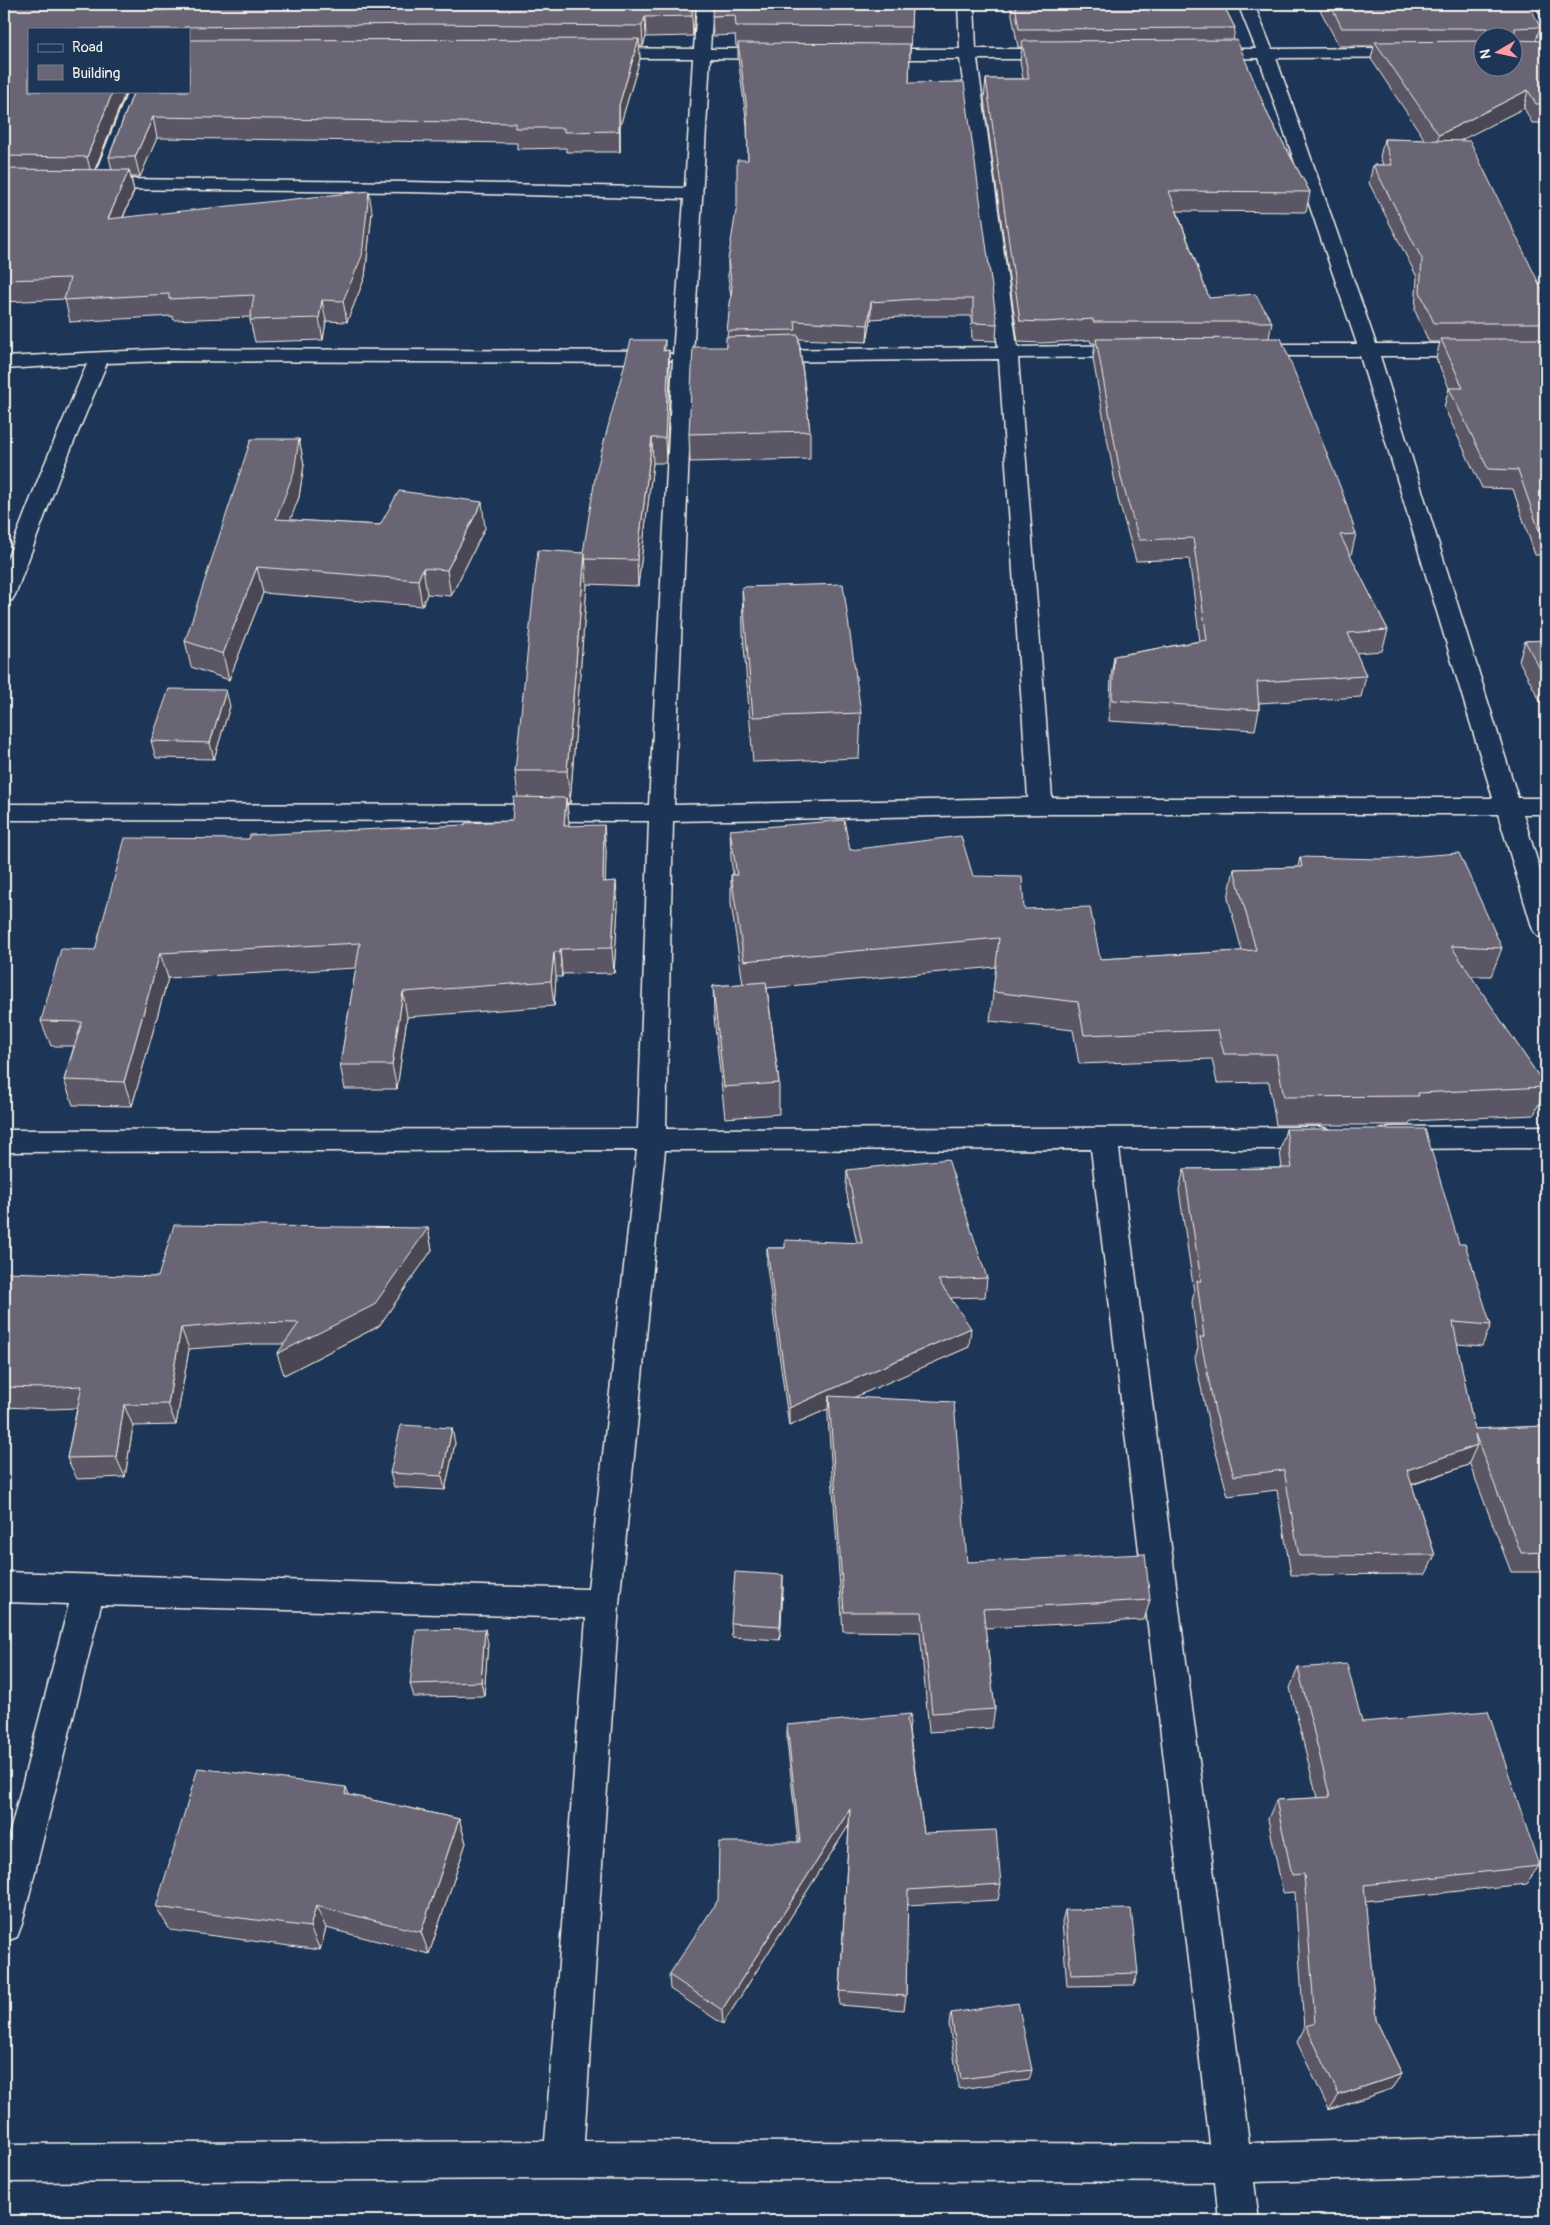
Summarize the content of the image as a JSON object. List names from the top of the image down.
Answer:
{
  "legend": ["Road", "Building"],
  "north": "left"
}
